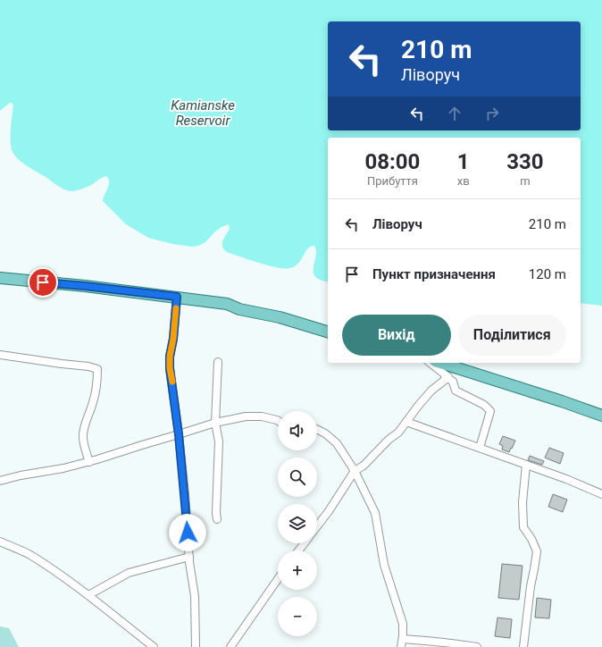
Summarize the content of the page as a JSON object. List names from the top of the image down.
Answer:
{
  "water": ["Kamianske Reservoir"],
  "page": {
    "turn": ["210 m", "Ліворуч"],
    "eta": [
      "08:00",
      "Прибуття",
      "1",
      "хв",
      "330",
      "m"
    ],
    "list": [
      {
        "name": "Ліворуч",
        "value": "210 m"
      },
      {
        "name": "Пункт призначення",
        "value": "120 m"
      }
    ],
    "buttons": ["Вихід", "Поділитися"],
    "map_buttons": ["+", "−"]
  }
}
